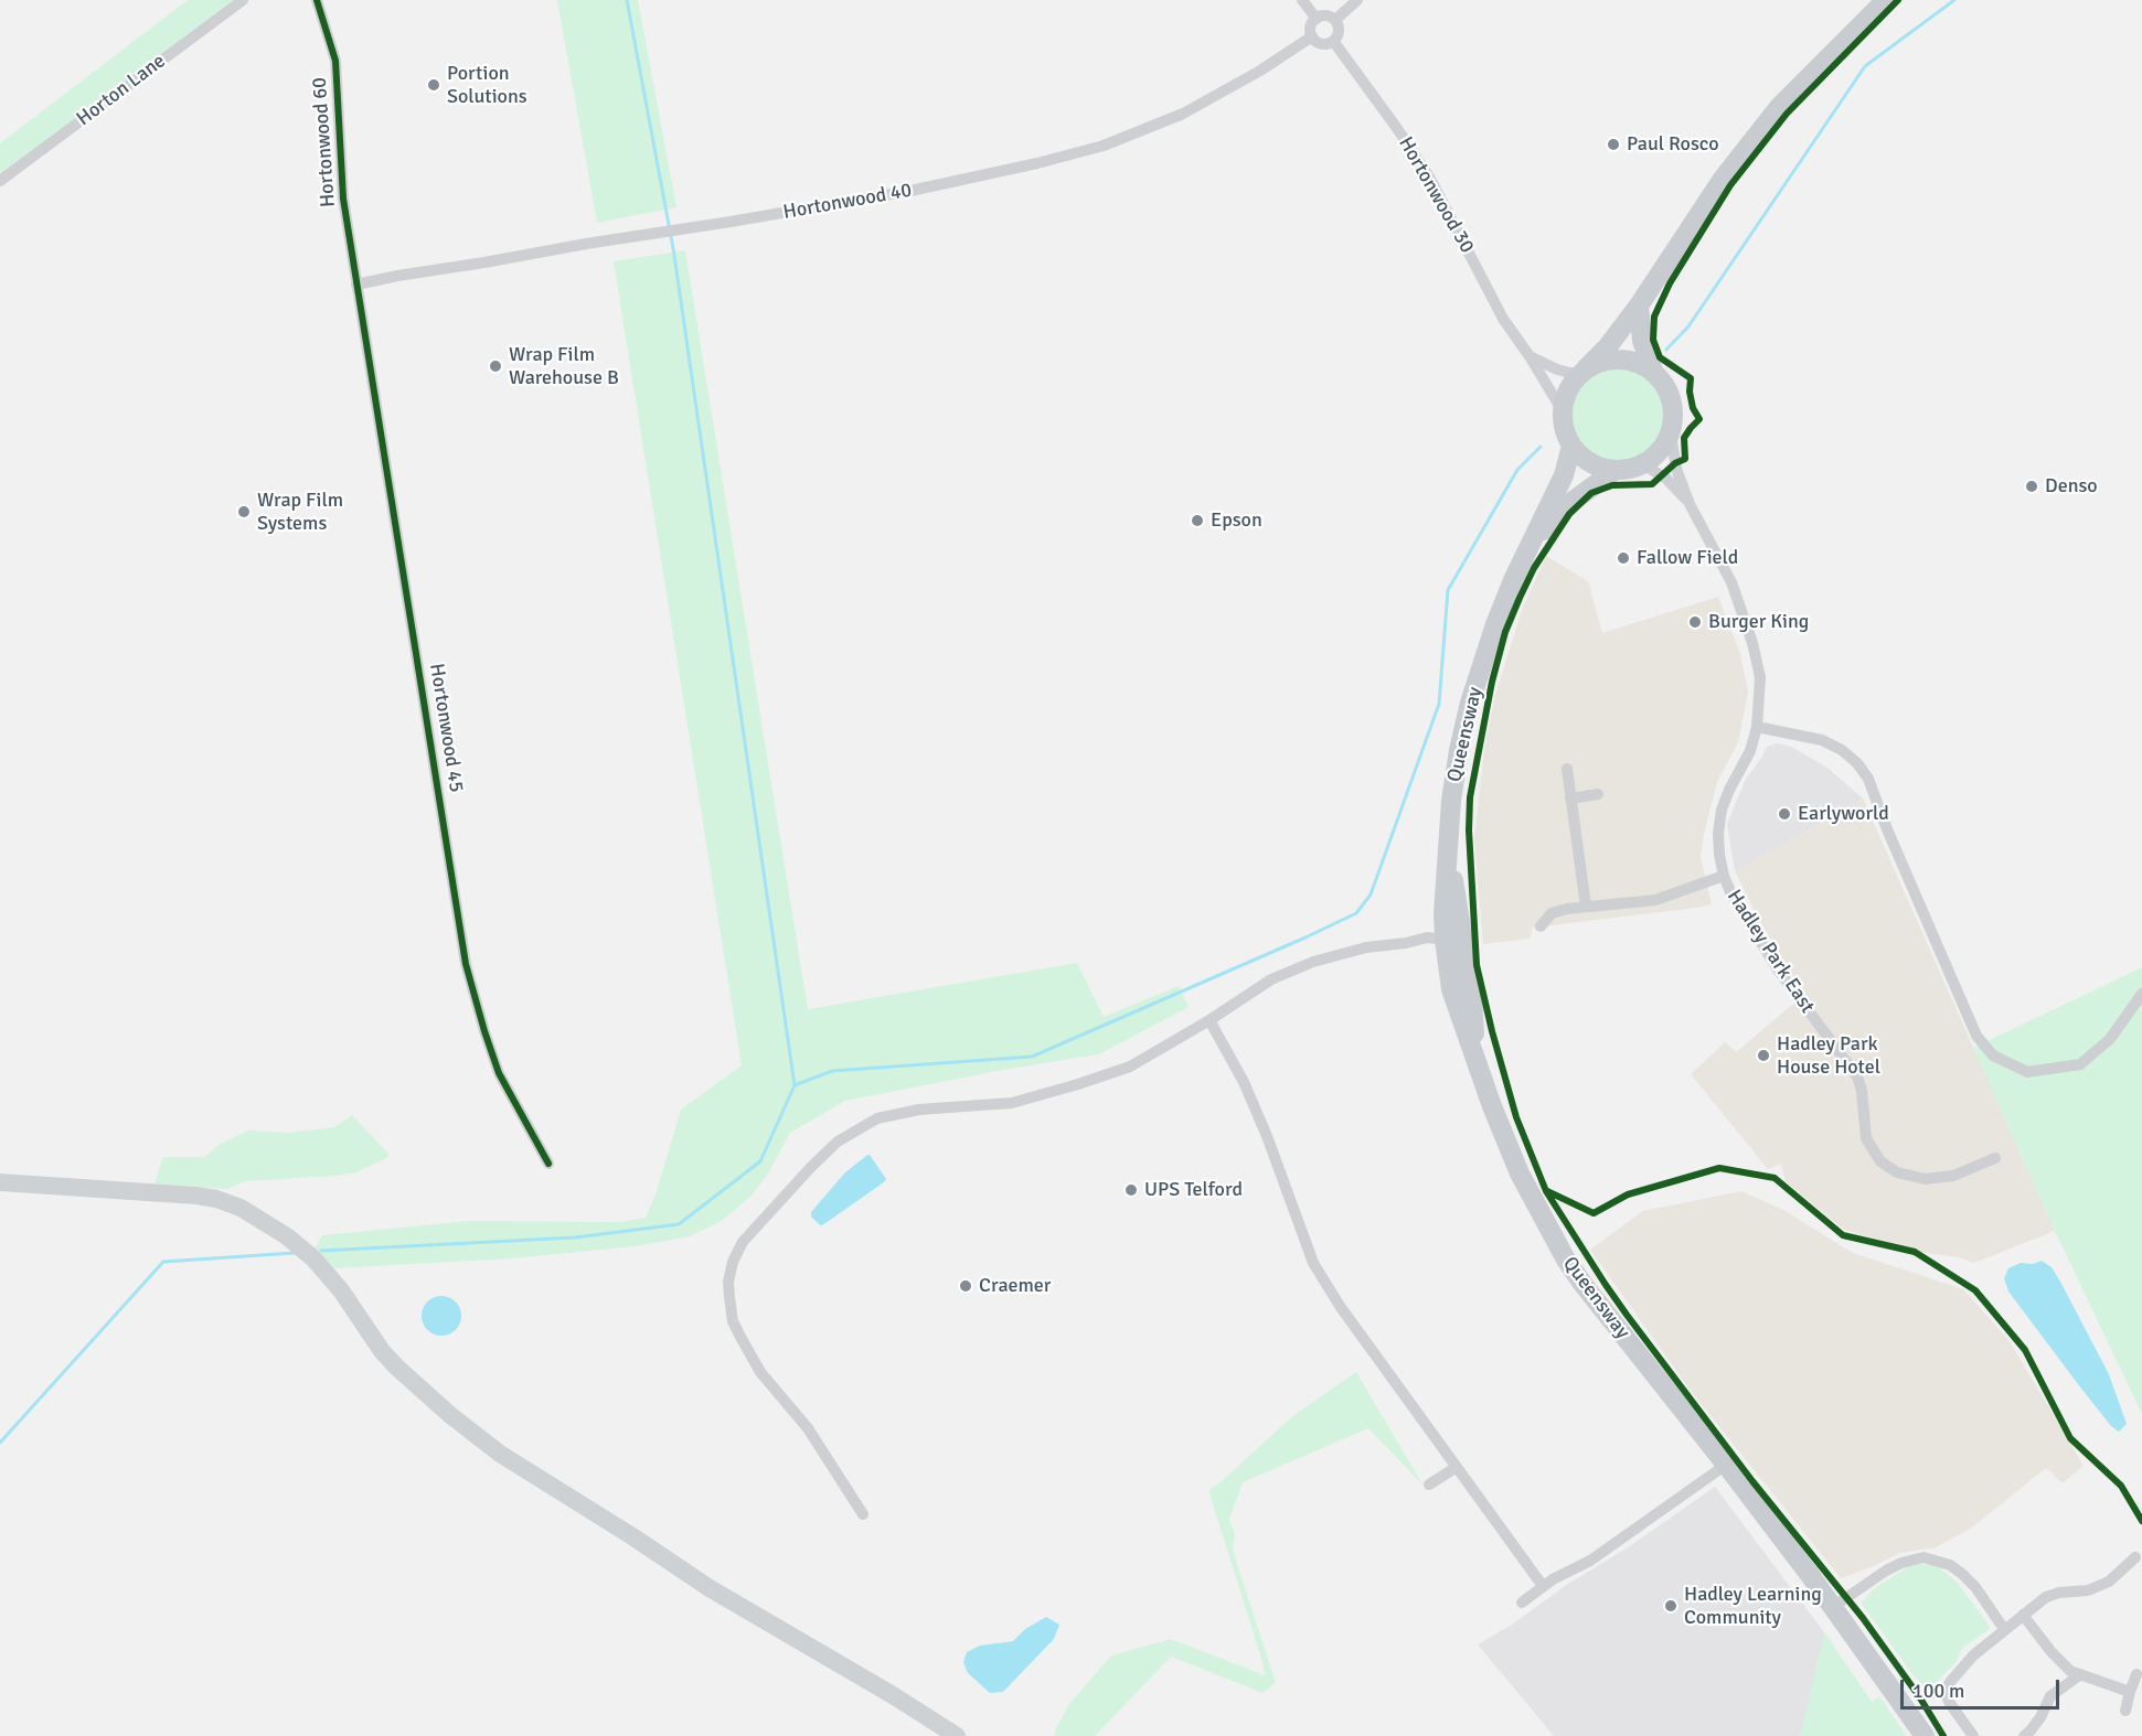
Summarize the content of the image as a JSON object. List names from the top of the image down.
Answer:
{
  "streets": {
    "main road": ["Queensway"],
    "street": [
      "Horton Lane",
      "Hortonwood 60",
      "Hortonwood 30",
      "Hortonwood 40",
      "Hortonwood 45",
      "Hadley Park East"
    ]
  },
  "crossings": [
    ["Hortonwood 60", "Hortonwood 40"],
    ["Hortonwood 60", "Hortonwood 45"],
    ["Hortonwood 30", "Hortonwood 40"],
    ["Hortonwood 30", "Queensway"],
    ["Hortonwood 30", "Hadley Park East"],
    ["Hortonwood 40", "Hortonwood 45"],
    ["Queensway", "Hadley Park East"]
  ],
  "places": [
    "Portion Solutions",
    "Paul Rosco",
    "Wrap Film Warehouse B",
    "Denso",
    "Wrap Film Systems",
    "Epson",
    "Fallow Field",
    "Burger King",
    "Earlyworld",
    "Hadley Park House Hotel",
    "UPS Telford",
    "Craemer",
    "Hadley Learning Community"
  ],
  "scale_bar": "100 m"
}
